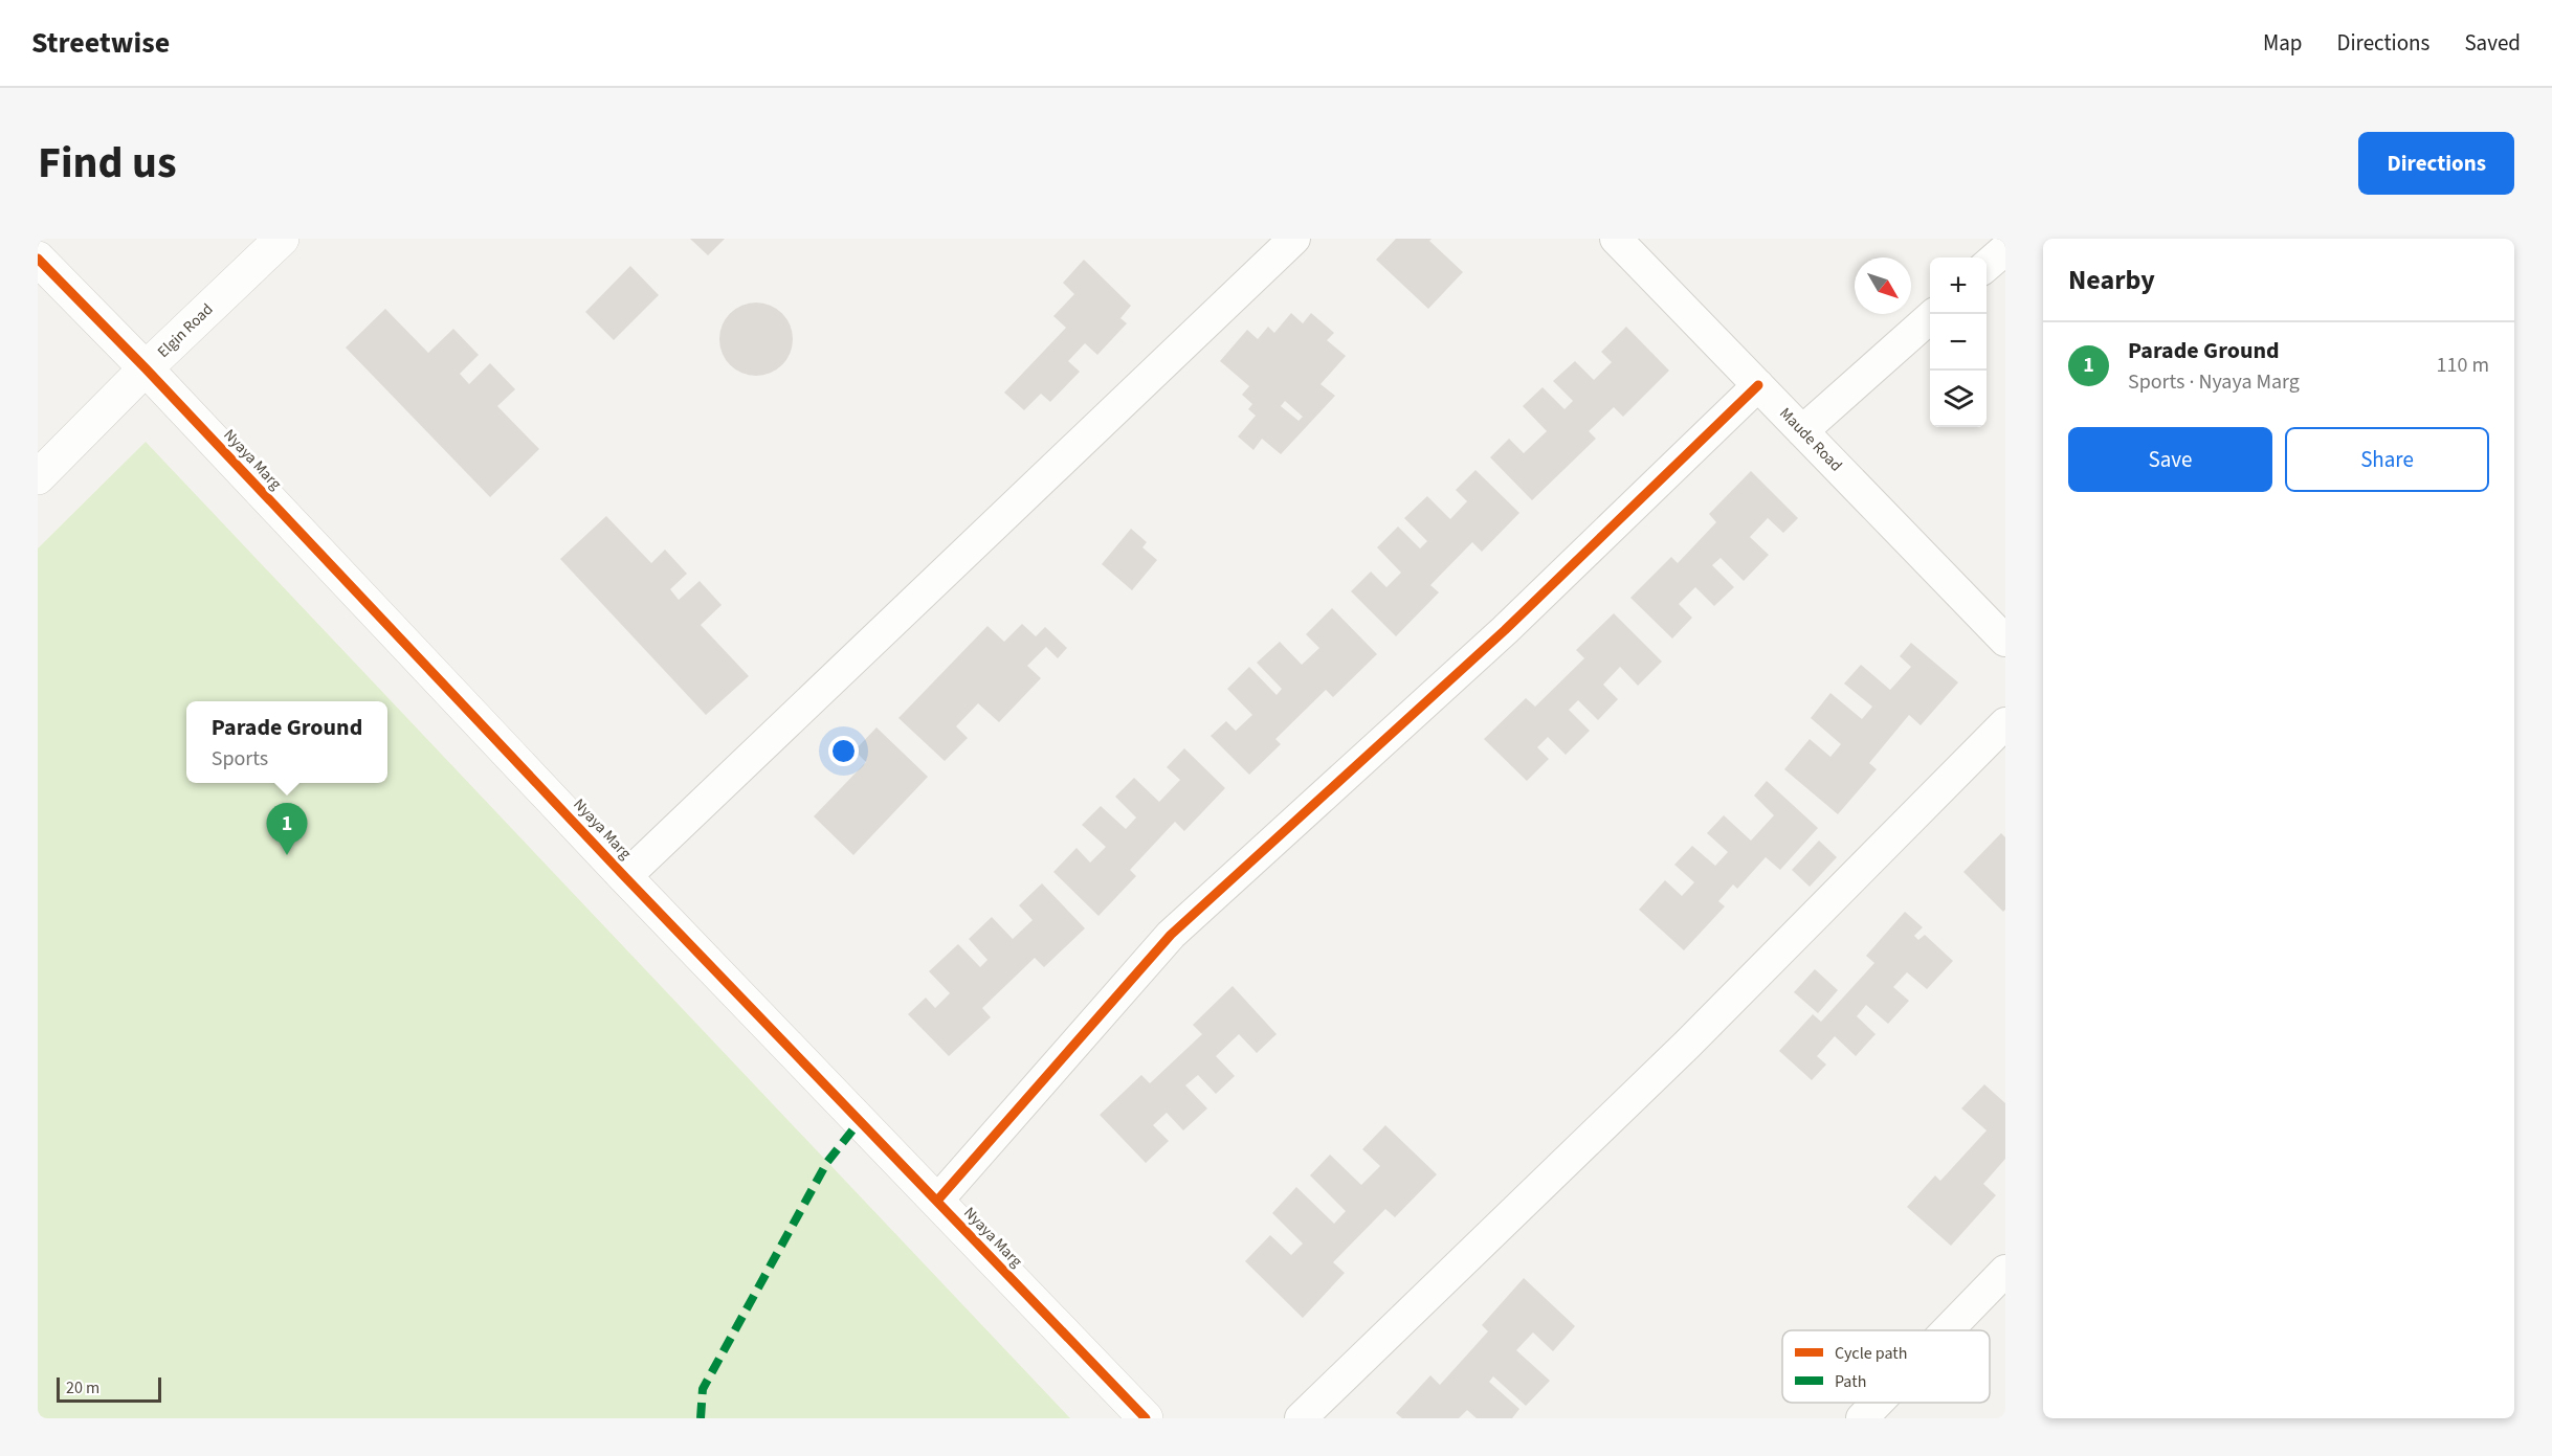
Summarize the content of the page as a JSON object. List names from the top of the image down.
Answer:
{
  "streets": {
    "street": ["Elgin Road", "Maude Road", "Nyaya Marg"]
  },
  "crossings": [
    ["Elgin Road", "Nyaya Marg"]
  ],
  "legend": ["Cycle path", "Path"],
  "scale_bar": "20 m",
  "north": "bottom right",
  "page": {
    "header": "Streetwise",
    "nav": ["Map", "Directions", "Saved"],
    "title": "Find us",
    "buttons": [
      "Directions",
      ["Save", "Share"]
    ],
    "heading": "Nearby",
    "map_buttons": ["+", "−"],
    "list": [
      {
        "mark": "1",
        "name": "Parade Ground",
        "note": "Sports · Nyaya Marg",
        "value": "110 m"
      }
    ],
    "popup": ["Parade Ground", "Sports"],
    "pins": "1",
    "scale": "20 m"
  }
}
